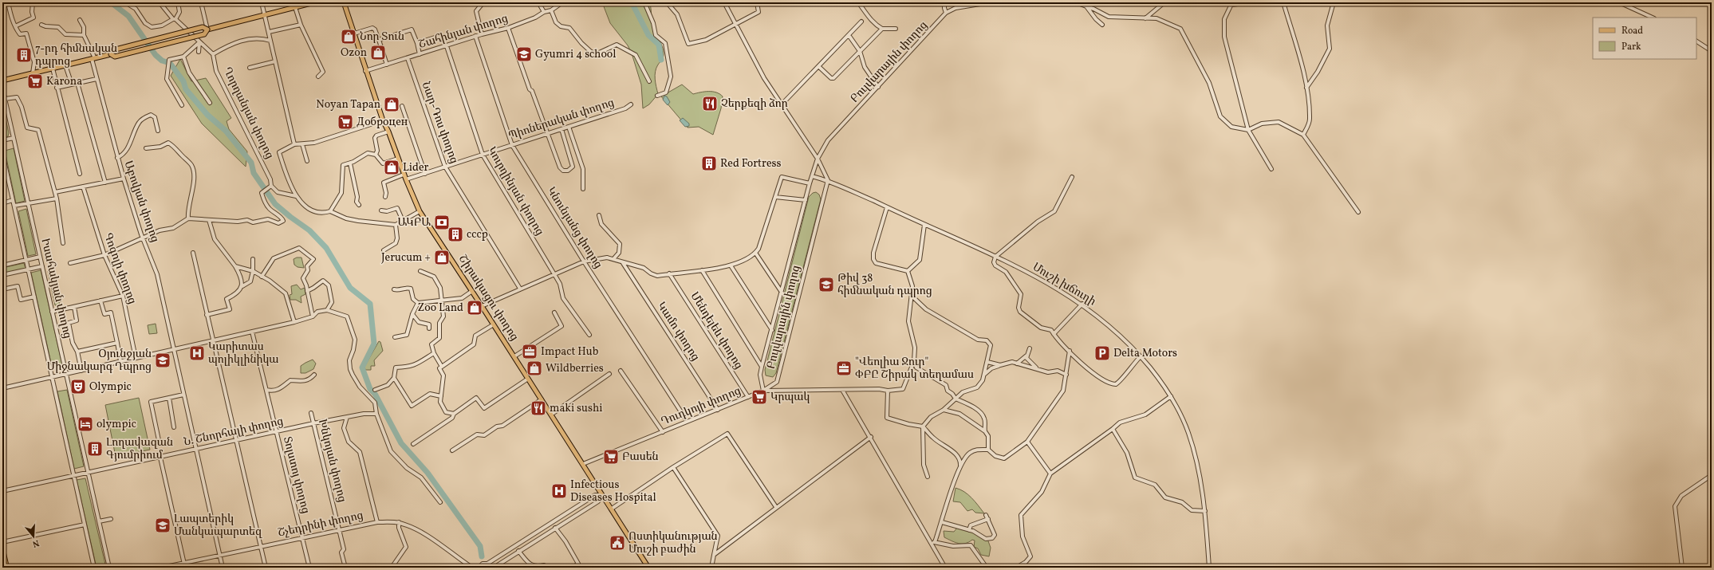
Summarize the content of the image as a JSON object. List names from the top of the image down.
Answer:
{
  "streets": {
    "main road": ["Շիրակացու փողոց"],
    "street": [
      "Շահինյան փողոց",
      "Բուլվարային փողոց",
      "Ղորղանյան փողոց",
      "Պիոներական փողոց",
      "Նար-Դոս փողոց",
      "Կուրղինյան փողոց",
      "Աբովյան փողոց",
      "Կնունյանց փողոց",
      "Գոգոլի փողոց",
      "Մուշի խճուղի",
      "Իսահակյան փողոց",
      "Մենդելեև փողոց",
      "Կամո փողոց",
      "Դուդկոյի փողոց",
      "Ն. Շնորհալի փողոց",
      "Խնկոյան փողոց",
      "Տոլստոյ փողոց",
      "Շչեդրինի փողոց"
    ]
  },
  "crossings": [
    ["Շահինյան փողոց", "Նար-Դոս փողոց"],
    ["Շահինյան փողոց", "Կուրղինյան փողոց"],
    ["Շահինյան փողոց", "Կնունյանց փողոց"],
    ["Շահինյան փողոց", "Շիրակացու փողոց"],
    ["Բուլվարային փողոց", "Մուշի խճուղի"],
    ["Բուլվարային փողոց", "Դուդկոյի փողոց"],
    ["Պիոներական փողոց", "Նար-Դոս փողոց"],
    ["Պիոներական փողոց", "Կուրղինյան փողոց"],
    ["Պիոներական փողոց", "Կնունյանց փողոց"],
    ["Պիոներական փողոց", "Շիրակացու փողոց"],
    ["Աբովյան փողոց", "Ն. Շնորհալի փողոց"],
    ["Աբովյան փողոց", "Շչեդրինի փողոց"],
    ["Իսահակյան փողոց", "Ն. Շնորհալի փողոց"],
    ["Շիրակացու փողոց", "Դուդկոյի փողոց"],
    ["Մենդելեև փողոց", "Դուդկոյի փողոց"],
    ["Կամո փողոց", "Դուդկոյի փողոց"],
    ["Ն. Շնորհալի փողոց", "Խնկոյան փողոց"],
    ["Ն. Շնորհալի փողոց", "Տոլստոյ փողոց"],
    ["Խնկոյան փողոց", "Շչեդրինի փողոց"],
    ["Տոլստոյ փողոց", "Շչեդրինի փողոց"]
  ],
  "places": {
    "shop": [
      "Նոր Տուն",
      "Ozon",
      "Noyan Tapan",
      "Lider",
      "Jerucum +",
      "Zoo Land",
      "Wildberries"
    ],
    "school or university": [
      "Gyumri 4 school",
      "Թիվ 38 հիմնական դպրոց",
      "Օյունջյան Միջնակարգ Դպրոց",
      "Լապտերիկ Մանկապարտեզ"
    ],
    "building": [
      "7-րդ հիմնական դպրոց",
      "Red Fortress",
      "ссср",
      "Լողավազան Գյումրիում"
    ],
    "supermarket": [
      "Karona",
      "Доброцен",
      "Կրպակ",
      "Բասեն"
    ],
    "restaurant": ["Չերքեզի ձոր", "maki sushi"],
    "bank": ["ԱԿԲԱ"],
    "office": ["Impact Hub", "\"Վեոլիա Ջուր\" ՓԲԸ Շիրակ տեղամաս"],
    "hospital": ["Կարիտաս պոլիկլինիկա", "Infectious Diseases Hospital"],
    "parking": ["Delta Motors"],
    "theatre": ["Olympic"],
    "hotel": ["olympic"],
    "public building": ["Ոստիկանության Մուշի բաժին"]
  },
  "legend": ["Road", "Park"],
  "north": "bottom"
}
